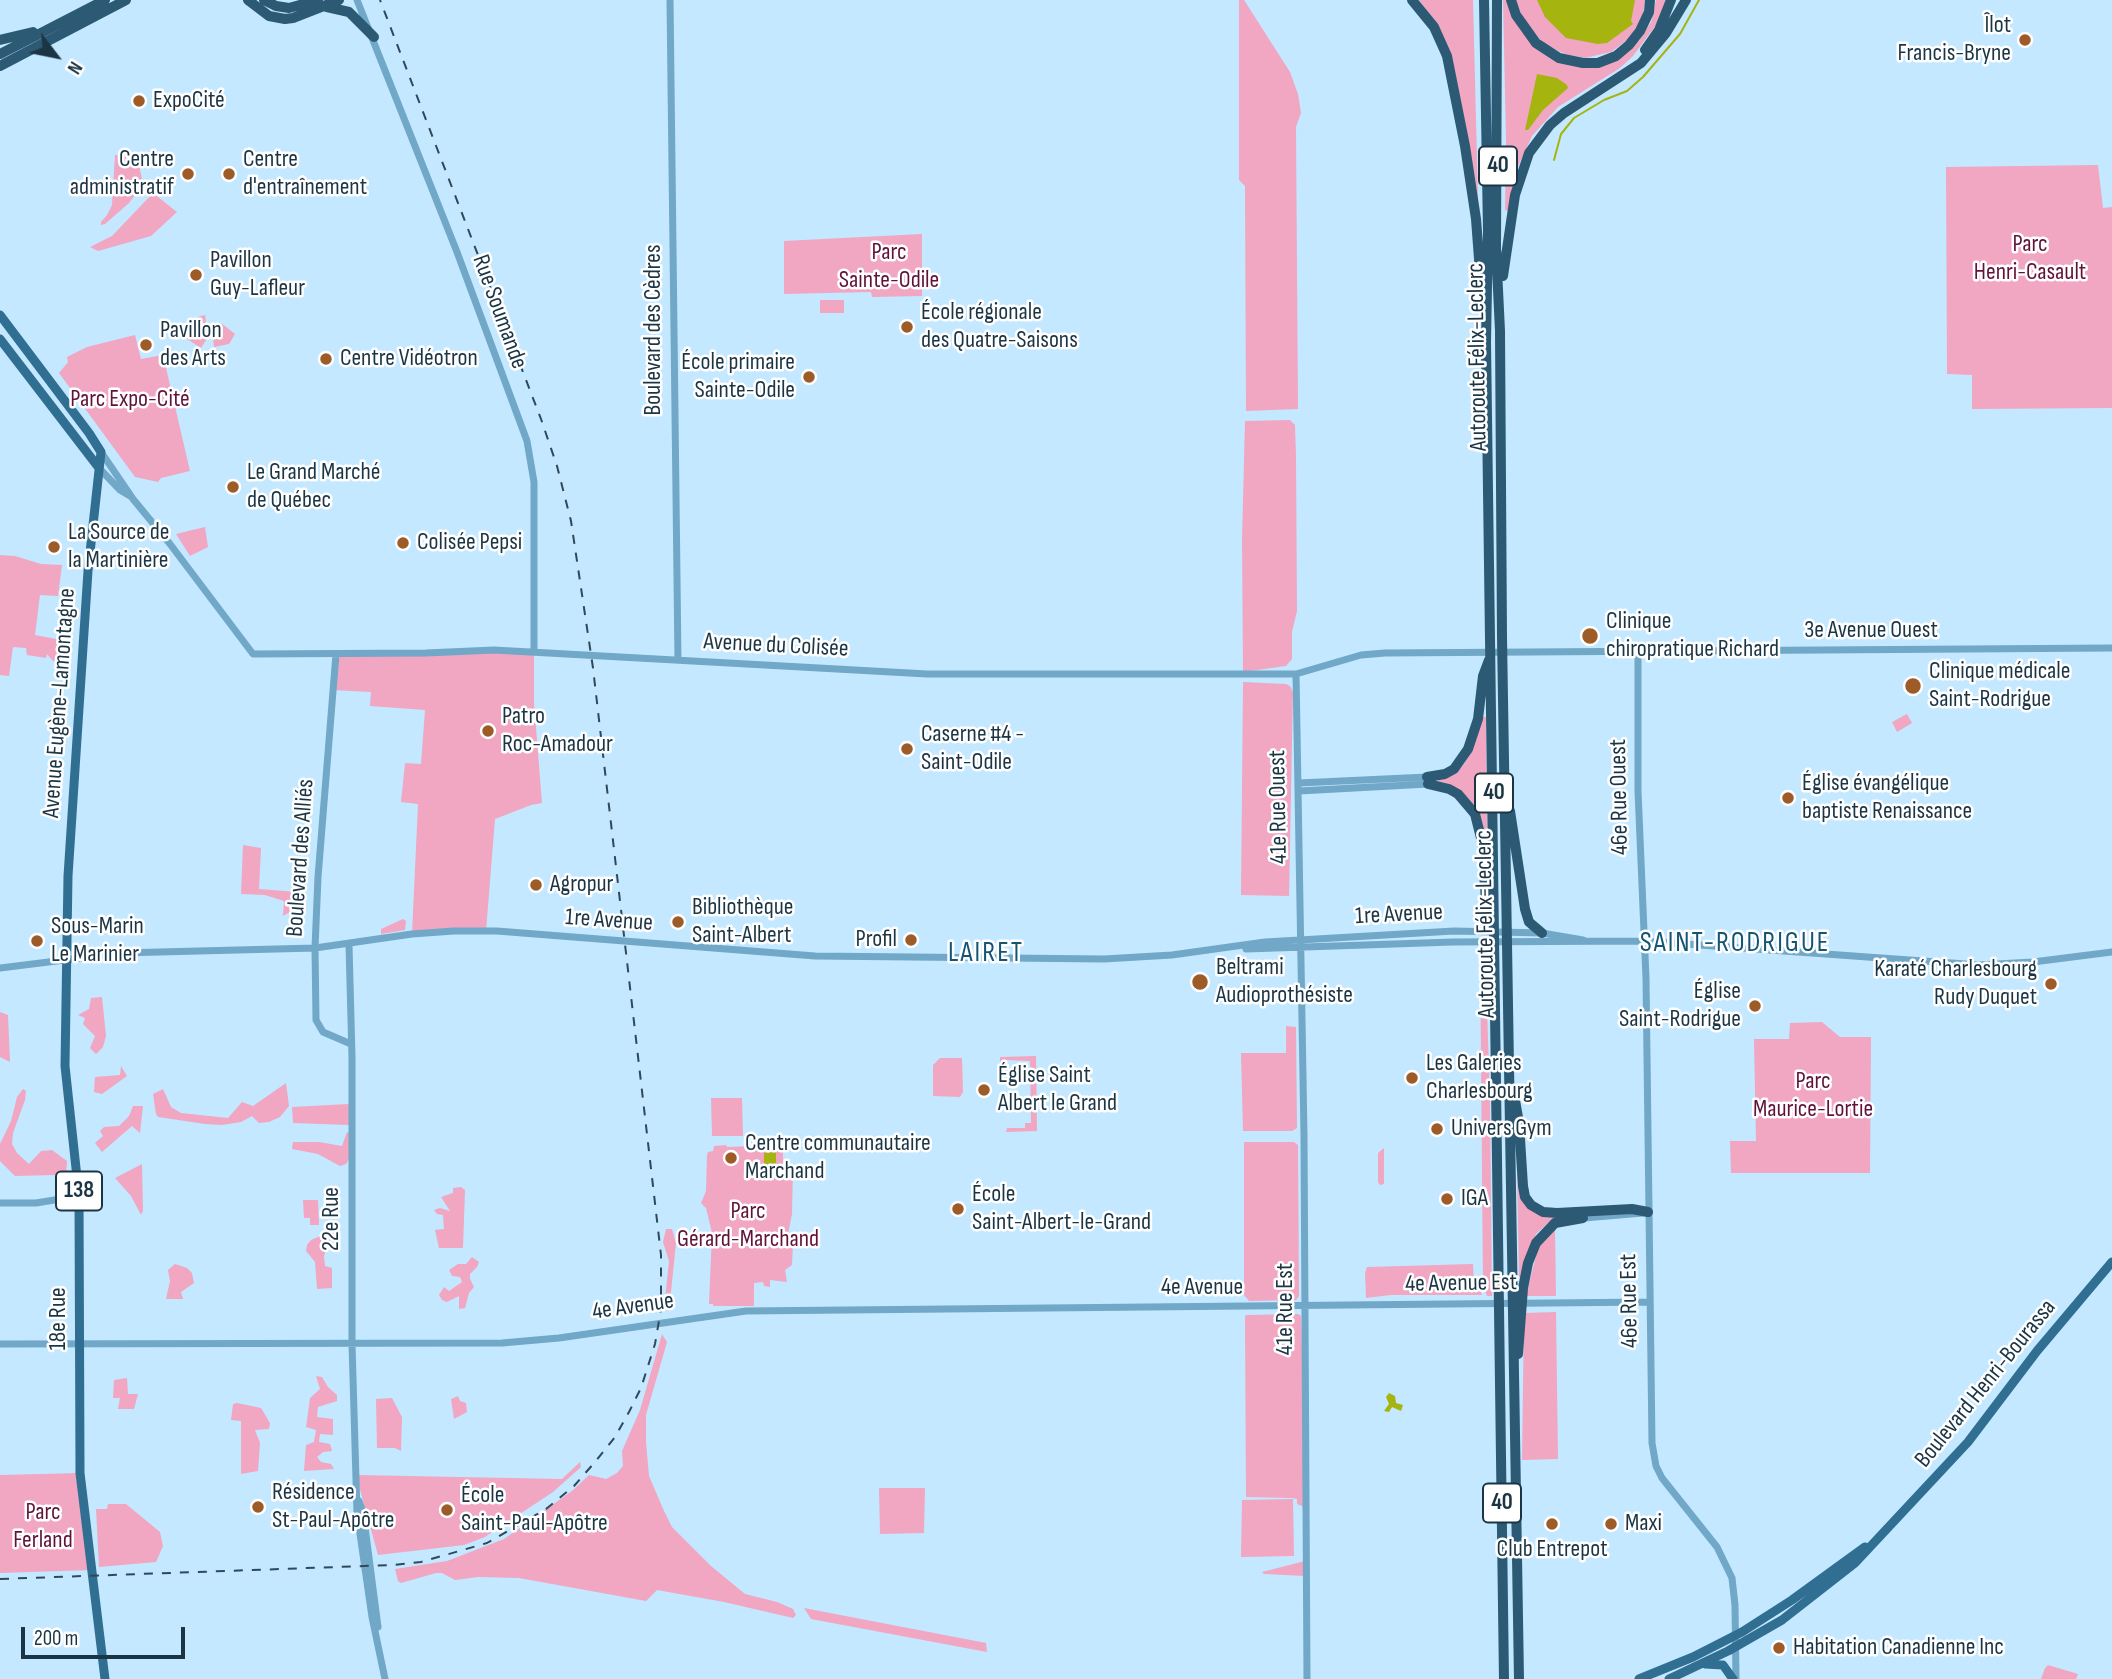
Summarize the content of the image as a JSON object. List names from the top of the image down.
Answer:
{
  "streets": {
    "highway": ["40", "Autoroute Félix-Leclerc"],
    "main road": [
      "Avenue Eugène-Lamontagne",
      "138",
      "18e Rue",
      "Boulevard Henri-Bourassa"
    ],
    "street": [
      "Rue Soumande",
      "Boulevard des Cèdres",
      "3e Avenue Ouest",
      "Avenue du Colisée",
      "46e Rue Ouest",
      "41e Rue Ouest",
      "Boulevard des Alliés",
      "1re Avenue",
      "22e Rue",
      "4e Avenue Est",
      "4e Avenue",
      "46e Rue Est",
      "41e Rue Est"
    ]
  },
  "crossings": [
    ["40", "Autoroute Félix-Leclerc"],
    ["Rue Soumande", "Avenue du Colisée"],
    ["Boulevard des Cèdres", "Avenue du Colisée"],
    ["3e Avenue Ouest", "Avenue du Colisée"],
    ["3e Avenue Ouest", "46e Rue Ouest"],
    ["3e Avenue Ouest", "41e Rue Ouest"],
    ["Avenue du Colisée", "41e Rue Ouest"],
    ["Avenue du Colisée", "Boulevard des Alliés"],
    ["Avenue Eugène-Lamontagne", "1re Avenue"],
    ["Avenue Eugène-Lamontagne", "18e Rue"],
    ["46e Rue Ouest", "1re Avenue"],
    ["46e Rue Ouest", "46e Rue Est"],
    ["41e Rue Ouest", "1re Avenue"],
    ["41e Rue Ouest", "41e Rue Est"],
    ["Boulevard des Alliés", "1re Avenue"],
    ["Boulevard des Alliés", "22e Rue"],
    ["1re Avenue", "22e Rue"],
    ["1re Avenue", "46e Rue Est"],
    ["1re Avenue", "41e Rue Est"],
    ["1re Avenue", "18e Rue"],
    ["22e Rue", "4e Avenue"],
    ["4e Avenue Est", "4e Avenue"],
    ["4e Avenue Est", "46e Rue Est"],
    ["4e Avenue Est", "41e Rue Est"],
    ["4e Avenue", "18e Rue"],
    ["46e Rue Est", "Boulevard Henri-Bourassa"]
  ],
  "districts": ["SAINT-RODRIGUE", "LAIRET"],
  "parks": [
    "Parc Henri-Casault",
    "Parc Sainte-Odile",
    "Parc Expo-Cité",
    "Parc Maurice-Lortie",
    "Parc Gérard-Marchand",
    "Parc Ferland"
  ],
  "places": [
    "Îlot Francis-Bryne",
    "ExpoCité",
    "Centre administratif",
    "Centre d'entraînement",
    "Pavillon Guy-Lafleur",
    "École régionale des Quatre-Saisons",
    "Pavillon des Arts",
    "Centre Vidéotron",
    "École primaire Sainte-Odile",
    "Le Grand Marché de Québec",
    "Colisée Pepsi",
    "La Source de la Martinière",
    "Clinique chiropratique Richard",
    "Clinique médicale Saint-Rodrigue",
    "Patro Roc-Amadour",
    "Caserne #4 - Saint-Odile",
    "Église évangélique baptiste Renaissance",
    "Agropur",
    "Bibliothèque Saint-Albert",
    "Profil",
    "Sous-Marin Le Marinier",
    "Beltrami Audioprothésiste",
    "Karaté Charlesbourg Rudy Duquet",
    "Église Saint-Rodrigue",
    "Les Galeries Charlesbourg",
    "Église Saint Albert le Grand",
    "Univers Gym",
    "Centre communautaire Marchand",
    "IGA",
    "École Saint-Albert-le-Grand",
    "Résidence St-Paul-Apôtre",
    "École Saint-Paul-Apôtre",
    "Club Entrepot",
    "Maxi",
    "Habitation Canadienne Inc"
  ],
  "scale_bar": "200 m",
  "north": "bottom right"
}
